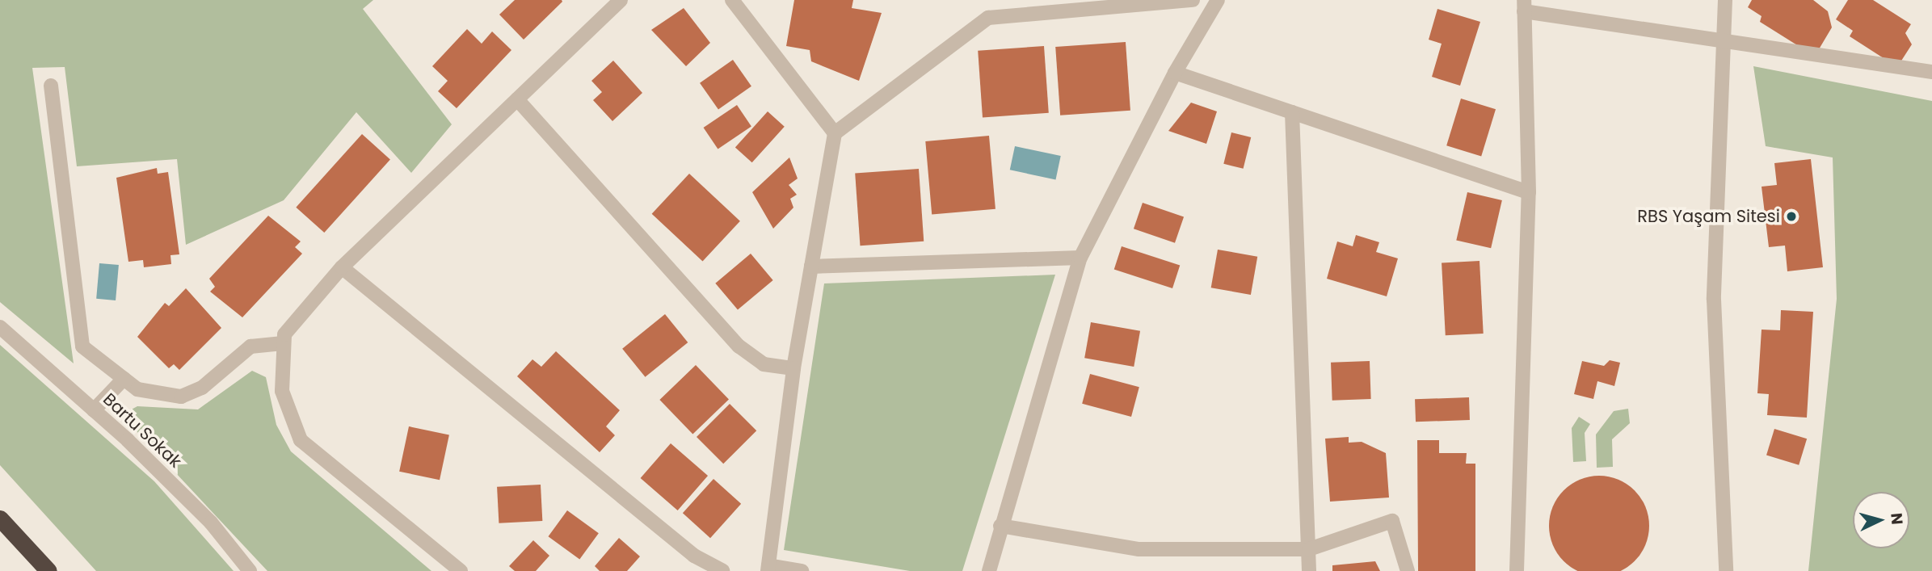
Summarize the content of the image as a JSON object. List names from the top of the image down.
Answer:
{
  "streets": {
    "street": ["Bartu Sokak"]
  },
  "places": ["RBS Yaşam Sitesi"],
  "north": "right"
}
